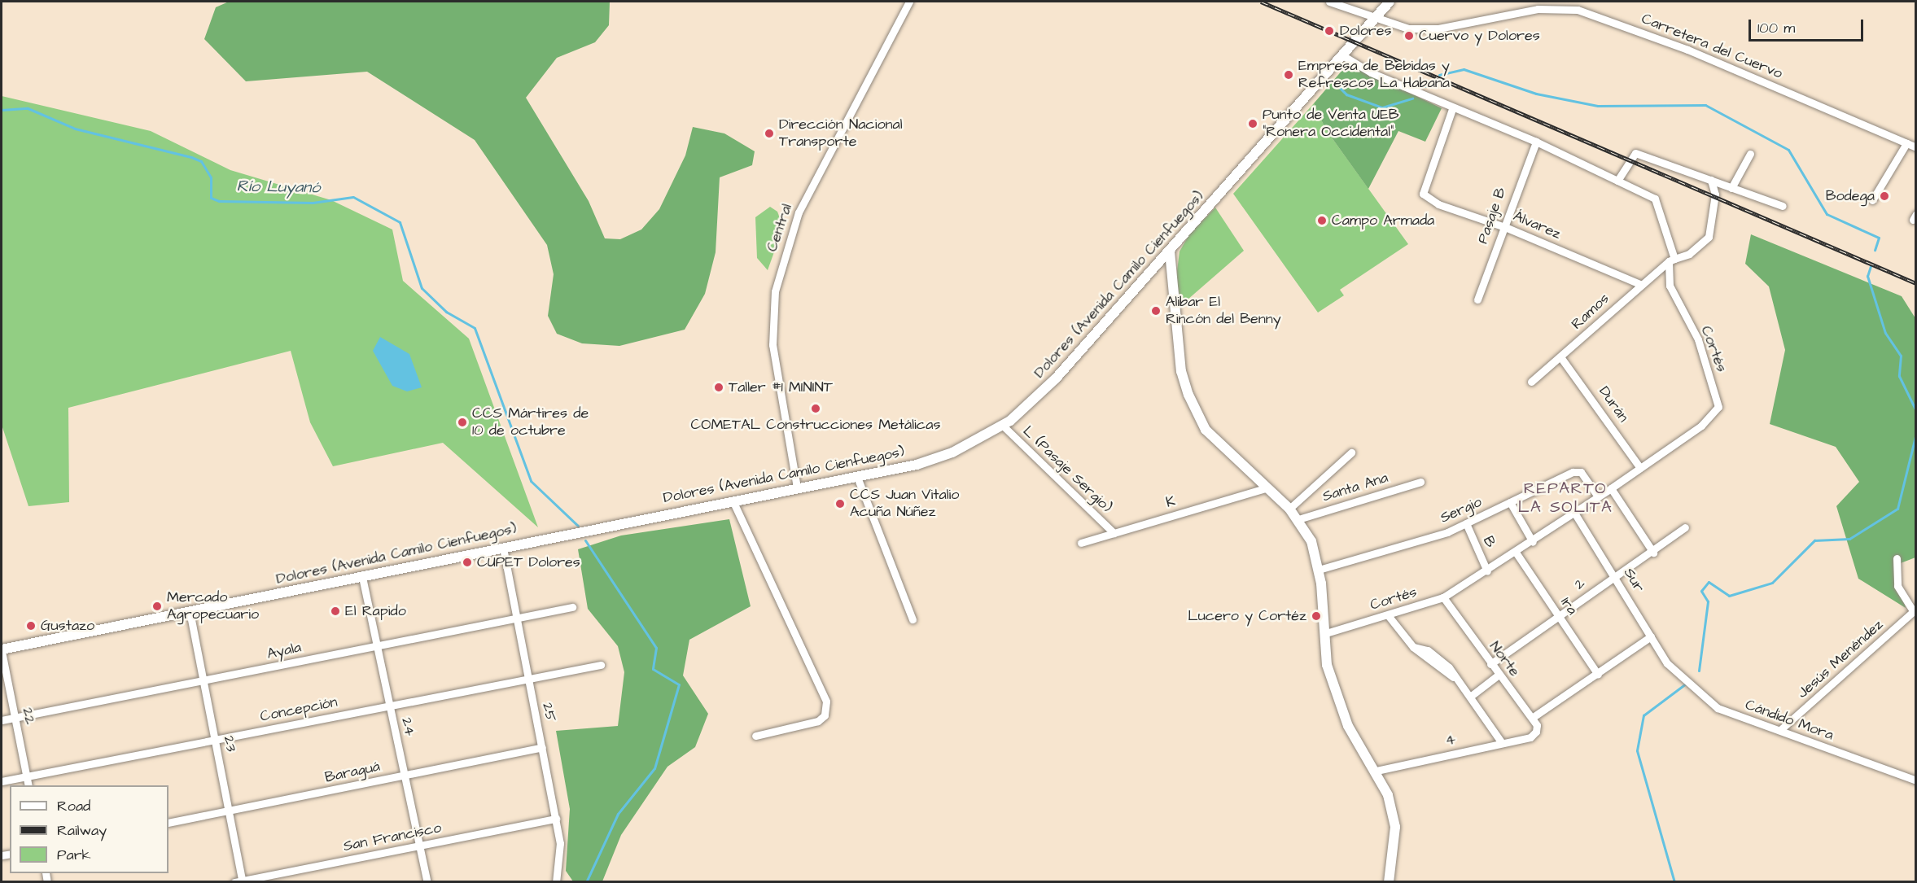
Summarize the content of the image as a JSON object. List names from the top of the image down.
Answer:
{
  "streets": {
    "main road": ["Dolores (Avenida Camilo Cienfuegos)"],
    "street": [
      "Carretera del Cuervo",
      "Pasaje B",
      "Álvarez",
      "Central",
      "Ramos",
      "Cortés",
      "Durán",
      "L (Pasaje Sergio)",
      "Santa Ana",
      "K",
      "Sergio",
      "B",
      "Sur",
      "2",
      "1ra",
      "Ayala",
      "Norte",
      "Jesús Menéndez",
      "Concepción",
      "25",
      "22",
      "Cándido Mora",
      "24",
      "4",
      "23",
      "Baraguá",
      "San Francisco"
    ]
  },
  "crossings": [
    ["Carretera del Cuervo", "Dolores (Avenida Camilo Cienfuegos)"],
    ["Pasaje B", "Álvarez"],
    ["Pasaje B", "Cortés"],
    ["Álvarez", "Ramos"],
    ["Álvarez", "Cortés"],
    ["Central", "Dolores (Avenida Camilo Cienfuegos)"],
    ["Dolores (Avenida Camilo Cienfuegos)", "Cortés"],
    ["Dolores (Avenida Camilo Cienfuegos)", "L (Pasaje Sergio)"],
    ["Dolores (Avenida Camilo Cienfuegos)", "25"],
    ["Dolores (Avenida Camilo Cienfuegos)", "22"],
    ["Dolores (Avenida Camilo Cienfuegos)", "24"],
    ["Dolores (Avenida Camilo Cienfuegos)", "23"],
    ["Ramos", "Cortés"],
    ["Ramos", "Durán"],
    ["Cortés", "Durán"],
    ["Cortés", "Sergio"],
    ["Cortés", "B"],
    ["Cortés", "Sur"],
    ["Cortés", "1ra"],
    ["Cortés", "Norte"],
    ["L (Pasaje Sergio)", "K"],
    ["Sergio", "B"],
    ["Sur", "2"],
    ["Sur", "Cándido Mora"],
    ["2", "1ra"],
    ["2", "Norte"],
    ["Ayala", "25"],
    ["Ayala", "22"],
    ["Ayala", "24"],
    ["Ayala", "23"],
    ["Norte", "4"],
    ["Jesús Menéndez", "Cándido Mora"],
    ["Concepción", "25"],
    ["Concepción", "22"],
    ["Concepción", "24"],
    ["Concepción", "23"],
    ["25", "Baraguá"],
    ["25", "San Francisco"],
    ["24", "Baraguá"],
    ["24", "San Francisco"],
    ["23", "Baraguá"],
    ["23", "San Francisco"]
  ],
  "districts": ["REPARTO LA SOLITA"],
  "water": ["Río Luyanó"],
  "places": [
    "Dolores",
    "Cuervo y Dolores",
    "Empresa de Bebidas y Refrescos La Habana",
    "Punto de Venta UEB \"Ronera Occidental\"",
    "Dirección Nacional Transporte",
    "Bodega",
    "Campo Armada",
    "Alibar El Rincón del Benny",
    "Taller #1 MININT",
    "COMETAL Construcciones Metálicas",
    "CCS Mártires de 10 de octubre",
    "CCS Juan Vitalio Acuña Núñez",
    "CUPET Dolores",
    "Mercado Agropecuario",
    "El Rapido",
    "Lucero y Cortéz",
    "Gustazo"
  ],
  "legend": ["Road", "Railway", "Park"],
  "scale_bar": "100 m"
}
